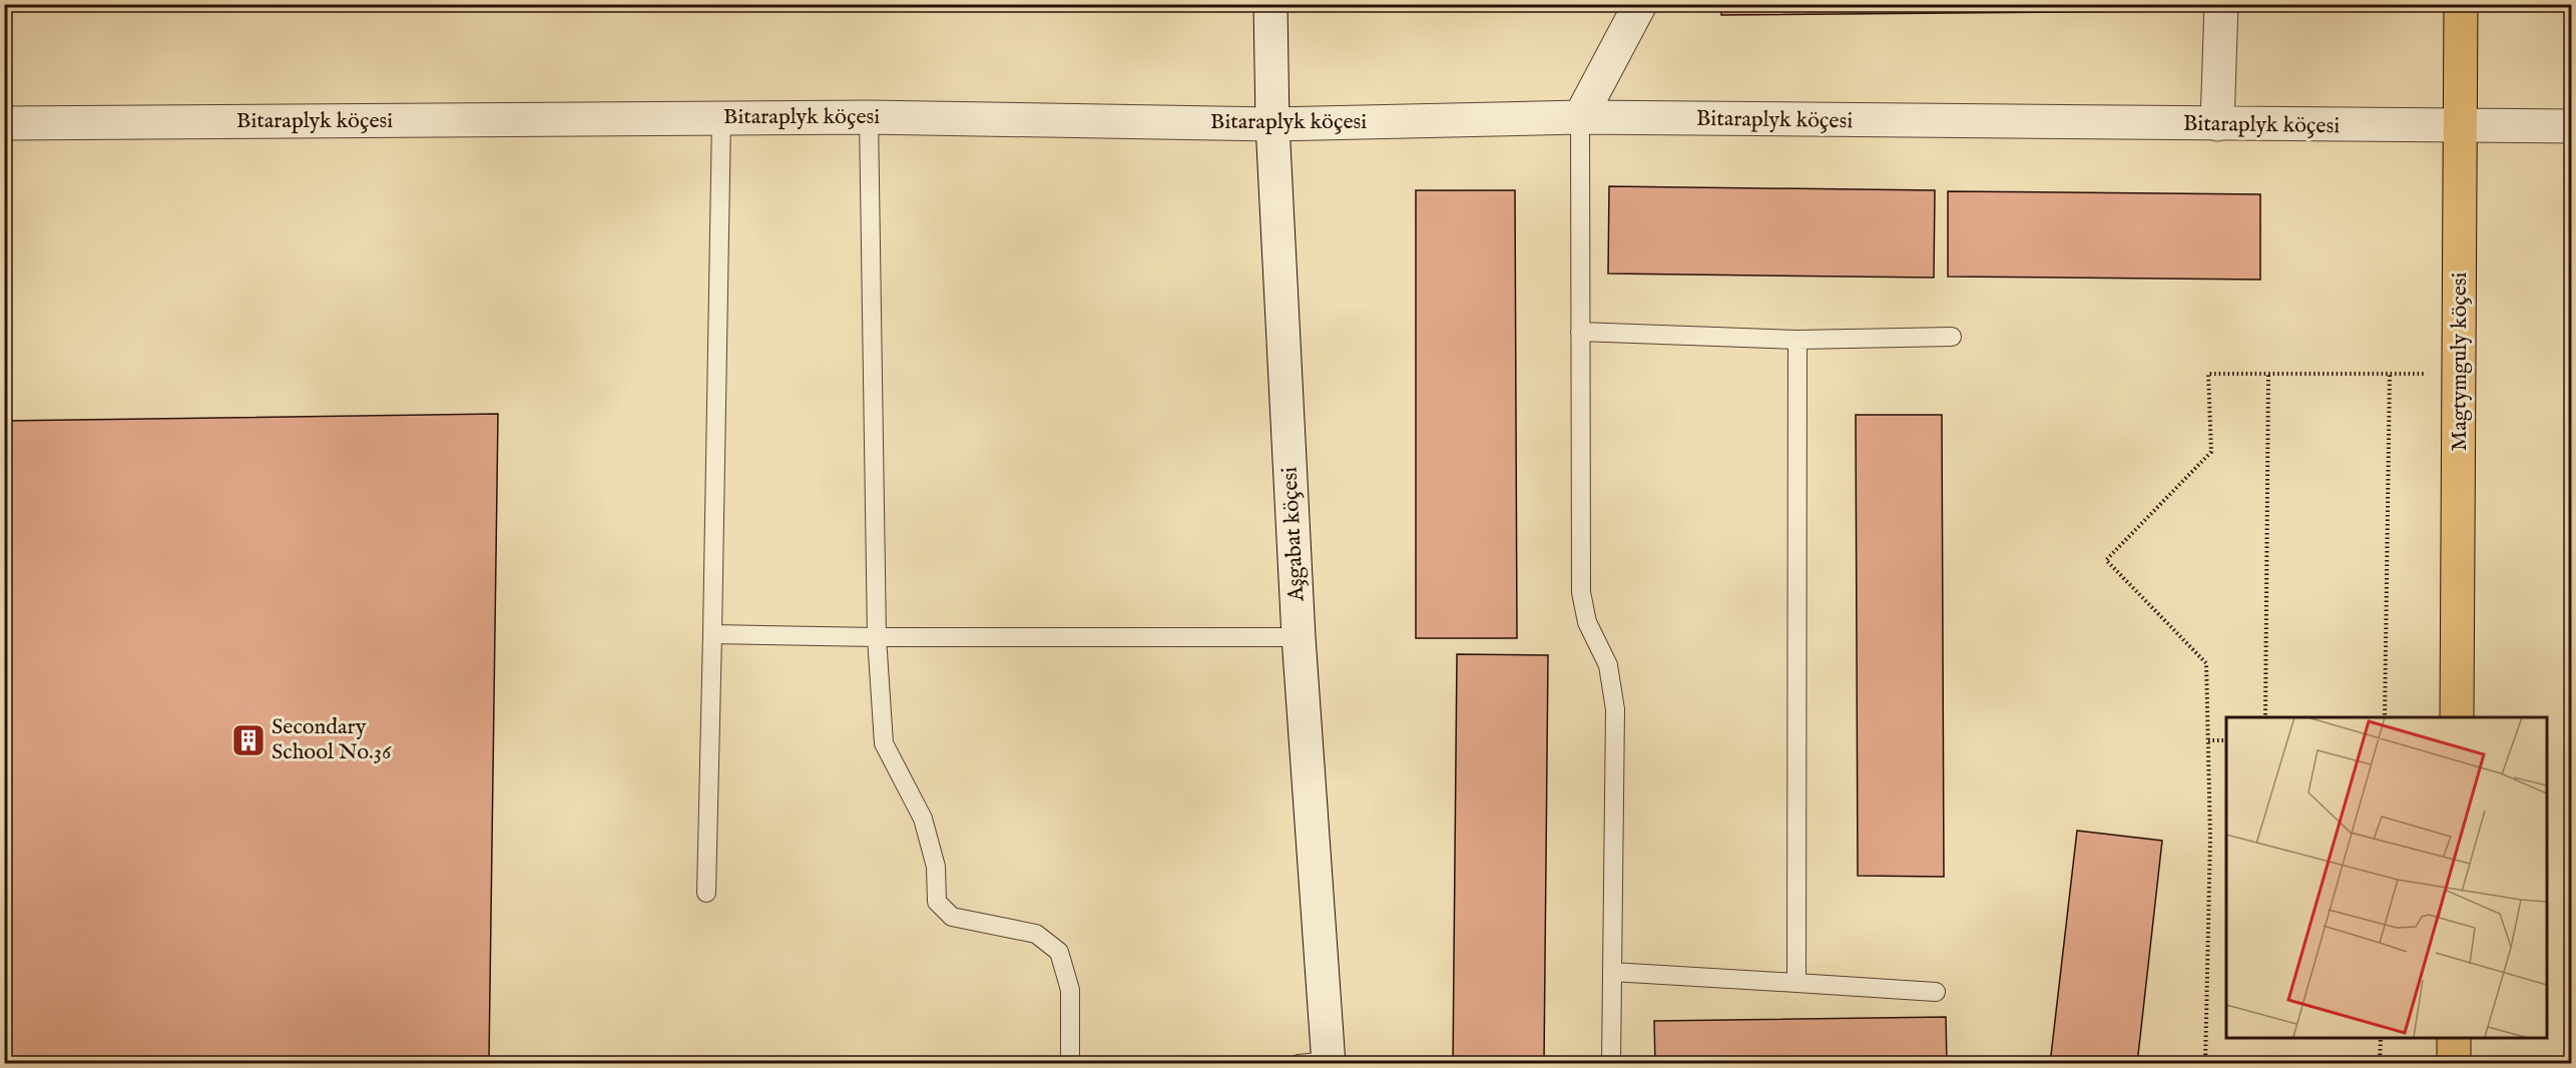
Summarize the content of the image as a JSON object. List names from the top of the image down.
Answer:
{
  "streets": {
    "main road": ["Magtymguly köçesi"],
    "street": ["Bitaraplyk köçesi", "Aşgabat köçesi"]
  },
  "crossings": [
    ["Bitaraplyk köçesi", "Magtymguly köçesi"],
    ["Bitaraplyk köçesi", "Aşgabat köçesi"]
  ],
  "places": {
    "building": ["Secondary School No.36"]
  }
}
